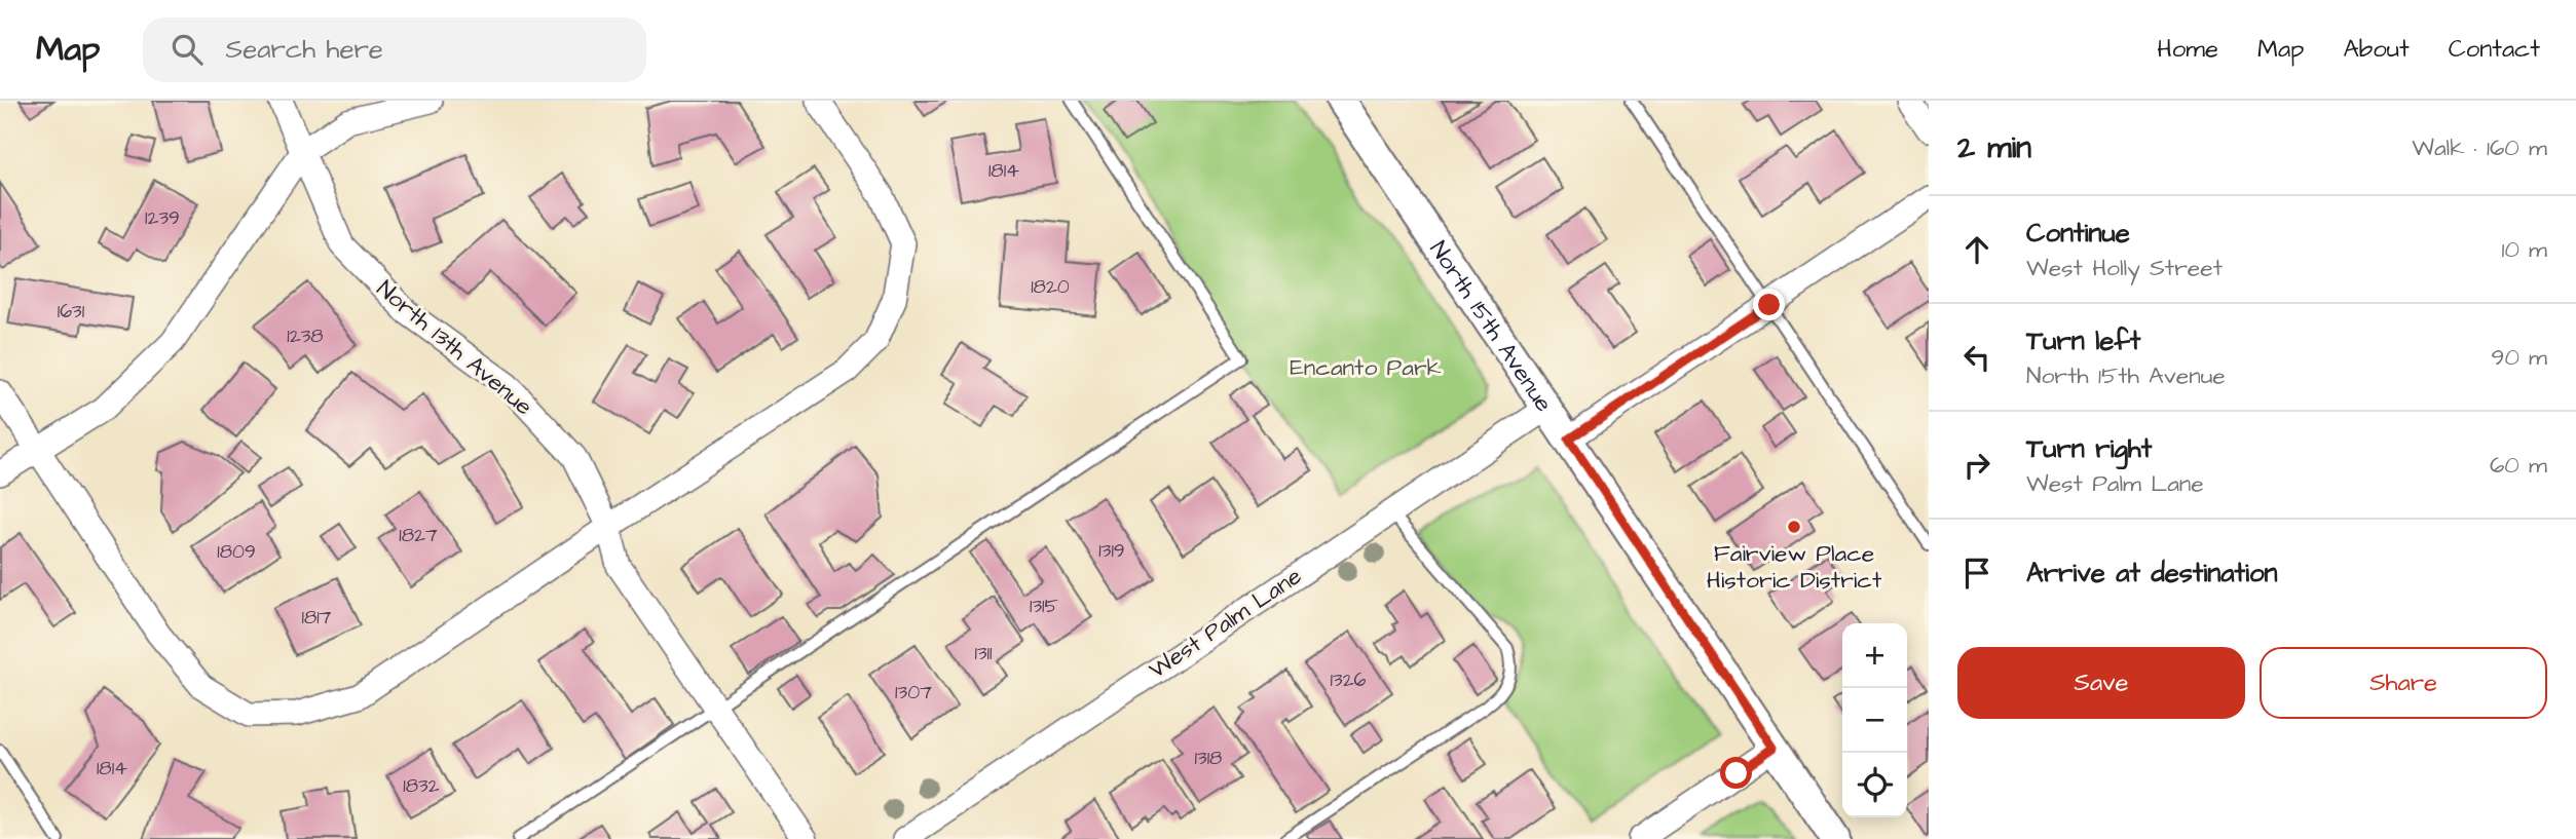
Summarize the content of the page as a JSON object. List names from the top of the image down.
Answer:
{
  "streets": {
    "street": ["North 15th Avenue", "North 13th Avenue", "West Palm Lane"]
  },
  "crossings": [
    ["North 15th Avenue", "West Palm Lane"]
  ],
  "parks": ["Encanto Park"],
  "places": ["Fairview Place Historic District"],
  "house_numbers": [
    "1814",
    "1239",
    "1820",
    "1631",
    "1238",
    "1827",
    "1319",
    "1809",
    "1315",
    "1817",
    "1311",
    "1326",
    "1307",
    "1318",
    "1814",
    "1832"
  ],
  "page": {
    "header": "Map",
    "search": "Search here",
    "nav": [
      "Home",
      "Map",
      "About",
      "Contact"
    ],
    "heading": ["2 min", "Walk · 160 m"],
    "list": [
      ["Continue", "West Holly Street", "10 m"],
      ["Turn left", "North 15th Avenue", "90 m"],
      ["Turn right", "West Palm Lane", "60 m"],
      "Arrive at destination"
    ],
    "map_buttons": ["+", "−"],
    "buttons": ["Save", "Share"]
  }
}
